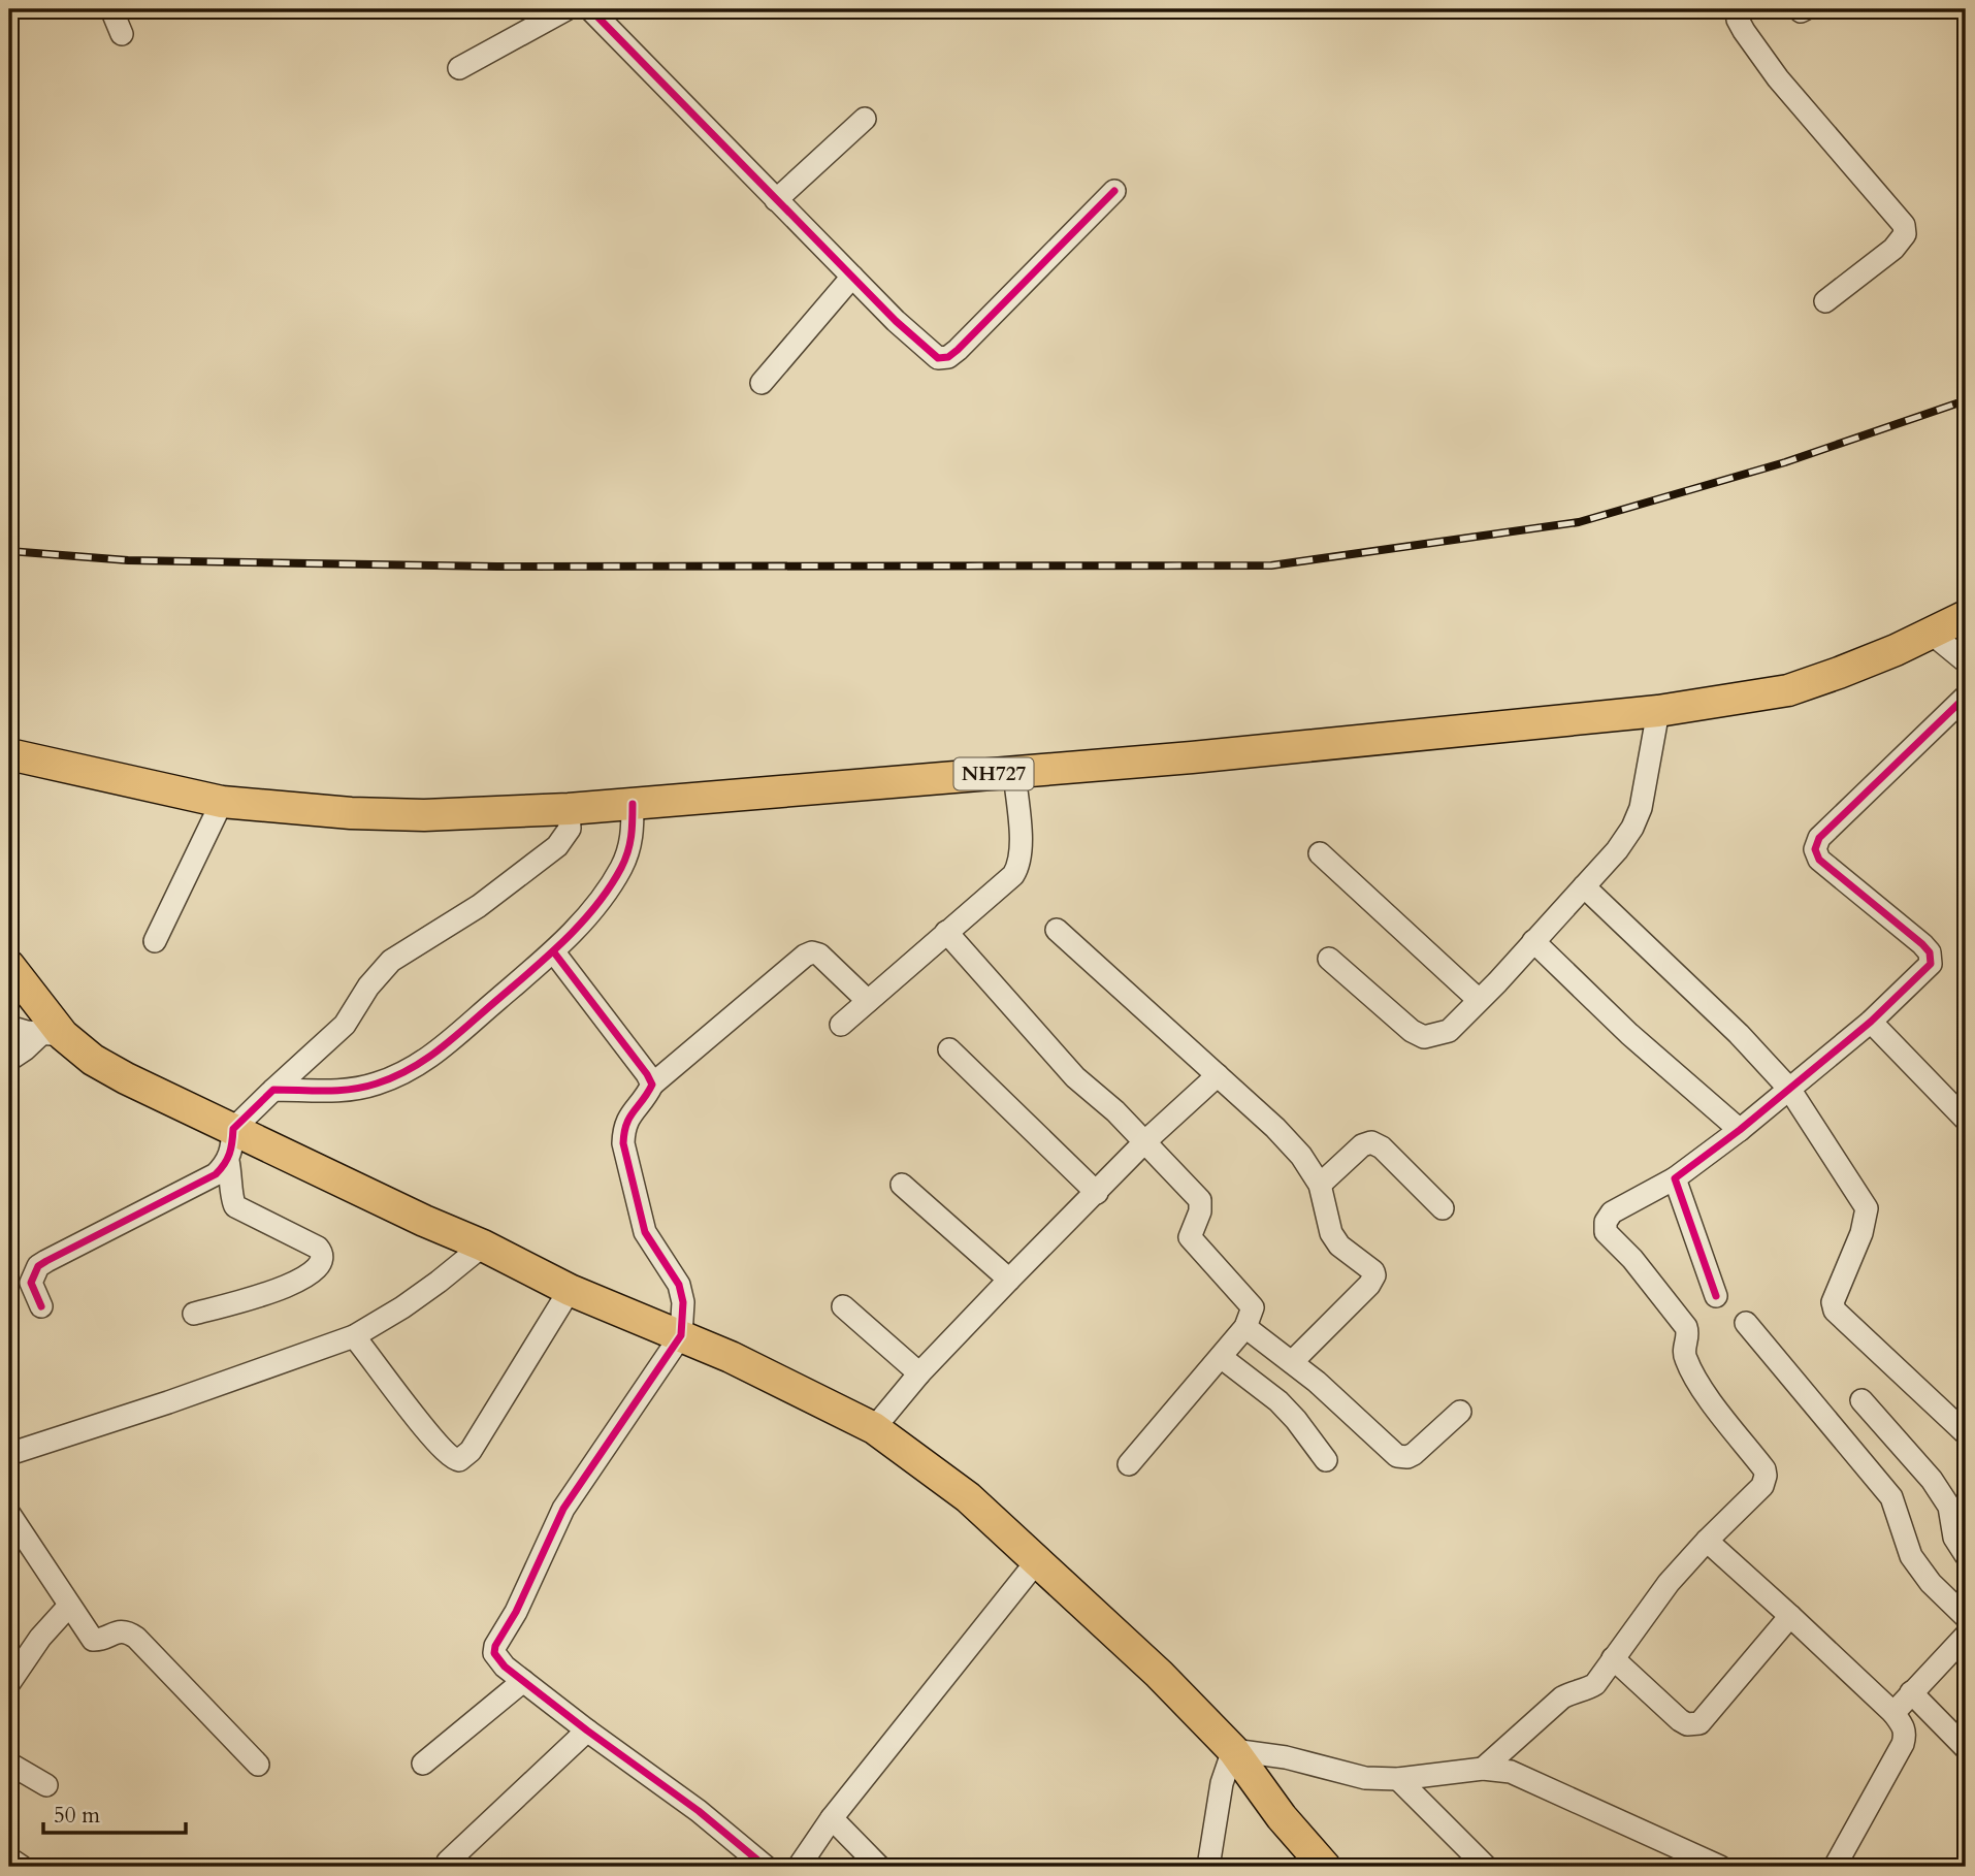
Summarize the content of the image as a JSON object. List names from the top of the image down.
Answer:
{
  "streets": {
    "highway": ["NH727"]
  },
  "scale_bar": "50 m"
}
